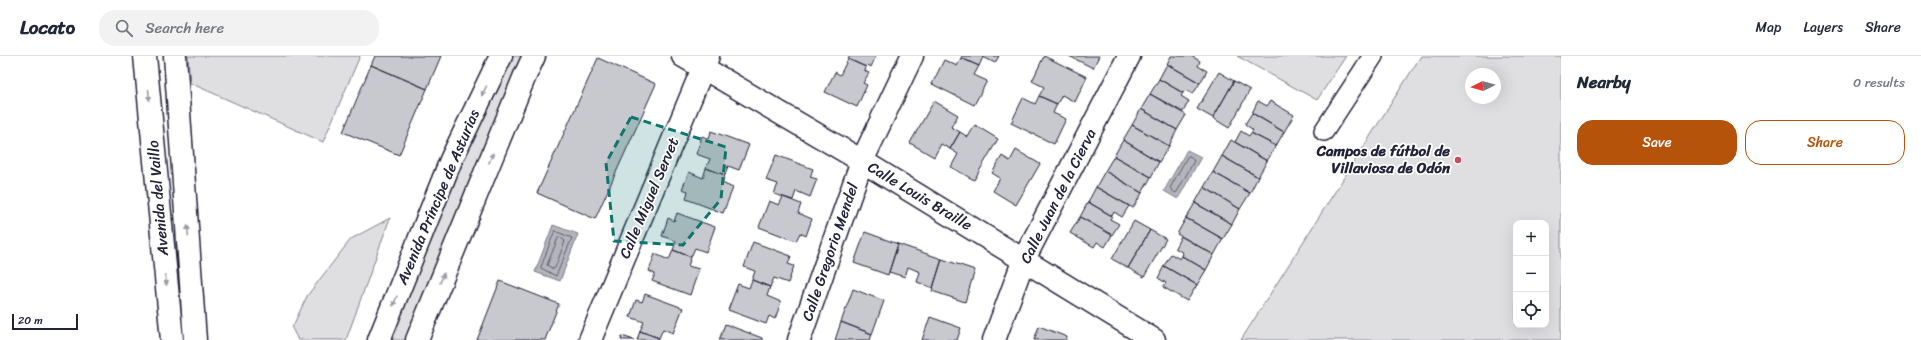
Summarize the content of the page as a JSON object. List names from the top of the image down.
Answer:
{
  "streets": {
    "street": [
      "Calle Louis Braille",
      "Calle Juan de la Cierva",
      "Avenida Príncipe de Asturias",
      "Avenida del Vaillo",
      "Calle Miguel Servet",
      "Calle Gregorio Mendel"
    ]
  },
  "crossings": [
    ["Calle Louis Braille", "Calle Juan de la Cierva"],
    ["Calle Louis Braille", "Calle Miguel Servet"],
    ["Calle Louis Braille", "Calle Gregorio Mendel"]
  ],
  "places": ["Campos de fútbol de Villaviosa de Odón"],
  "scale_bar": "20 m",
  "north": "left",
  "page": {
    "header": "Locato",
    "search": "Search here",
    "nav": ["Map", "Layers", "Share"],
    "heading": ["Nearby", "0 results"],
    "buttons": ["Save", "Share"],
    "map_buttons": ["+", "−"],
    "scale": "20 m"
  }
}
